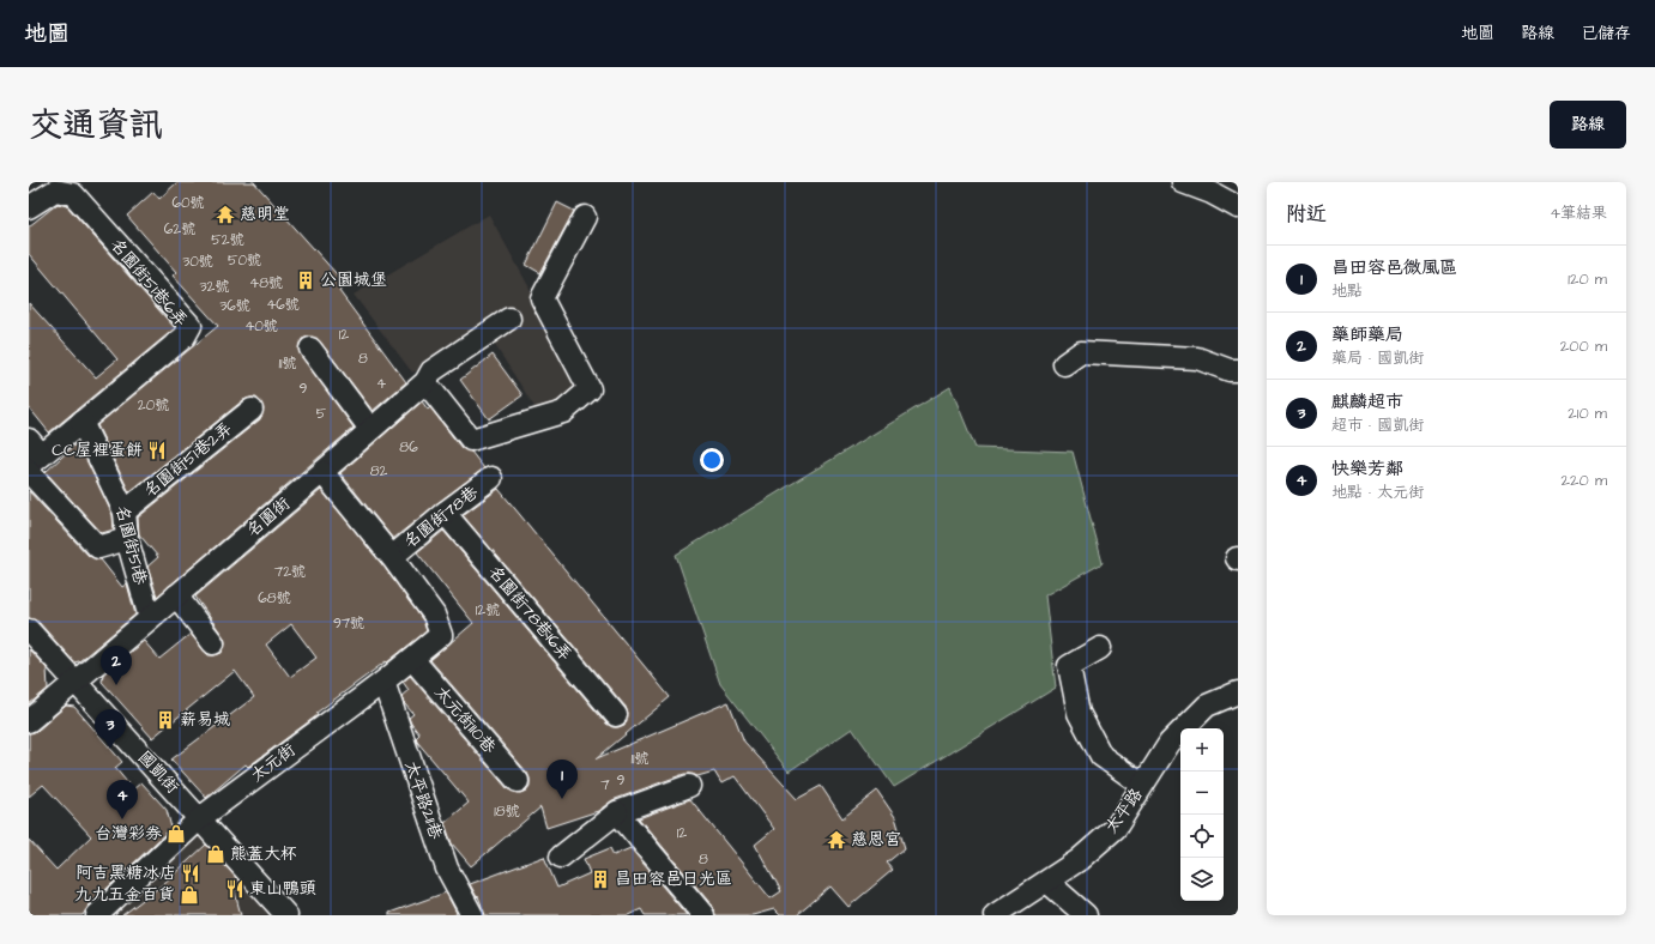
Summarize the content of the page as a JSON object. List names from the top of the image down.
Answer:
{
  "streets": {
    "street": [
      "名園街51巷6弄",
      "名園街51巷2弄",
      "名園街",
      "名園街78巷",
      "名園街51巷",
      "名園街78巷16弄",
      "太元街110巷",
      "太元街",
      "國凱街",
      "太平路211巷",
      "太平路"
    ]
  },
  "crossings": [
    ["名園街51巷6弄", "名園街51巷"],
    ["名園街51巷2弄", "名園街51巷"],
    ["名園街", "名園街78巷"],
    ["名園街", "名園街51巷"],
    ["名園街", "國凱街"],
    ["名園街78巷", "名園街78巷16弄"],
    ["名園街78巷", "太元街"],
    ["太元街110巷", "太元街"],
    ["太元街", "國凱街"],
    ["太元街", "太平路211巷"]
  ],
  "places": {
    "temple": ["慈明堂", "慈恩宮"],
    "building": ["公園城堡", "薪易城", "昌田容邑日光區"],
    "restaurant": ["CC屋裡蛋餅", "阿吉黑糖冰店", "東山鴨頭"],
    "shop": ["台灣彩券", "熊蓋大杯", "九九五金百貨"]
  },
  "house_numbers": [
    "60號",
    "62號",
    "52號",
    "50號",
    "30號",
    "48號",
    "32號",
    "46號",
    "36號",
    "40號",
    "12",
    "8",
    "11號",
    "4",
    "9",
    "20號",
    "5",
    "86",
    "82",
    "72號",
    "68號",
    "12號",
    "97號",
    "11號",
    "9",
    "7",
    "18號",
    "12",
    "8"
  ],
  "page": {
    "header": "地圖",
    "nav": ["地圖", "路線", "已儲存"],
    "title": "交通資訊",
    "buttons": "路線",
    "heading": ["附近", "4筆結果"],
    "list": [
      {
        "mark": "1",
        "name": "昌田容邑微風區",
        "note": "地點",
        "value": "120 m"
      },
      {
        "mark": "2",
        "name": "藥師藥局",
        "note": "藥局 · 國凱街",
        "value": "200 m"
      },
      {
        "mark": "3",
        "name": "麒麟超市",
        "note": "超市 · 國凱街",
        "value": "210 m"
      },
      {
        "mark": "4",
        "name": "快樂芳鄰",
        "note": "地點 · 太元街",
        "value": "220 m"
      }
    ],
    "pins": [
      "2",
      "3",
      "1",
      "4"
    ],
    "map_buttons": ["+", "−"]
  }
}
